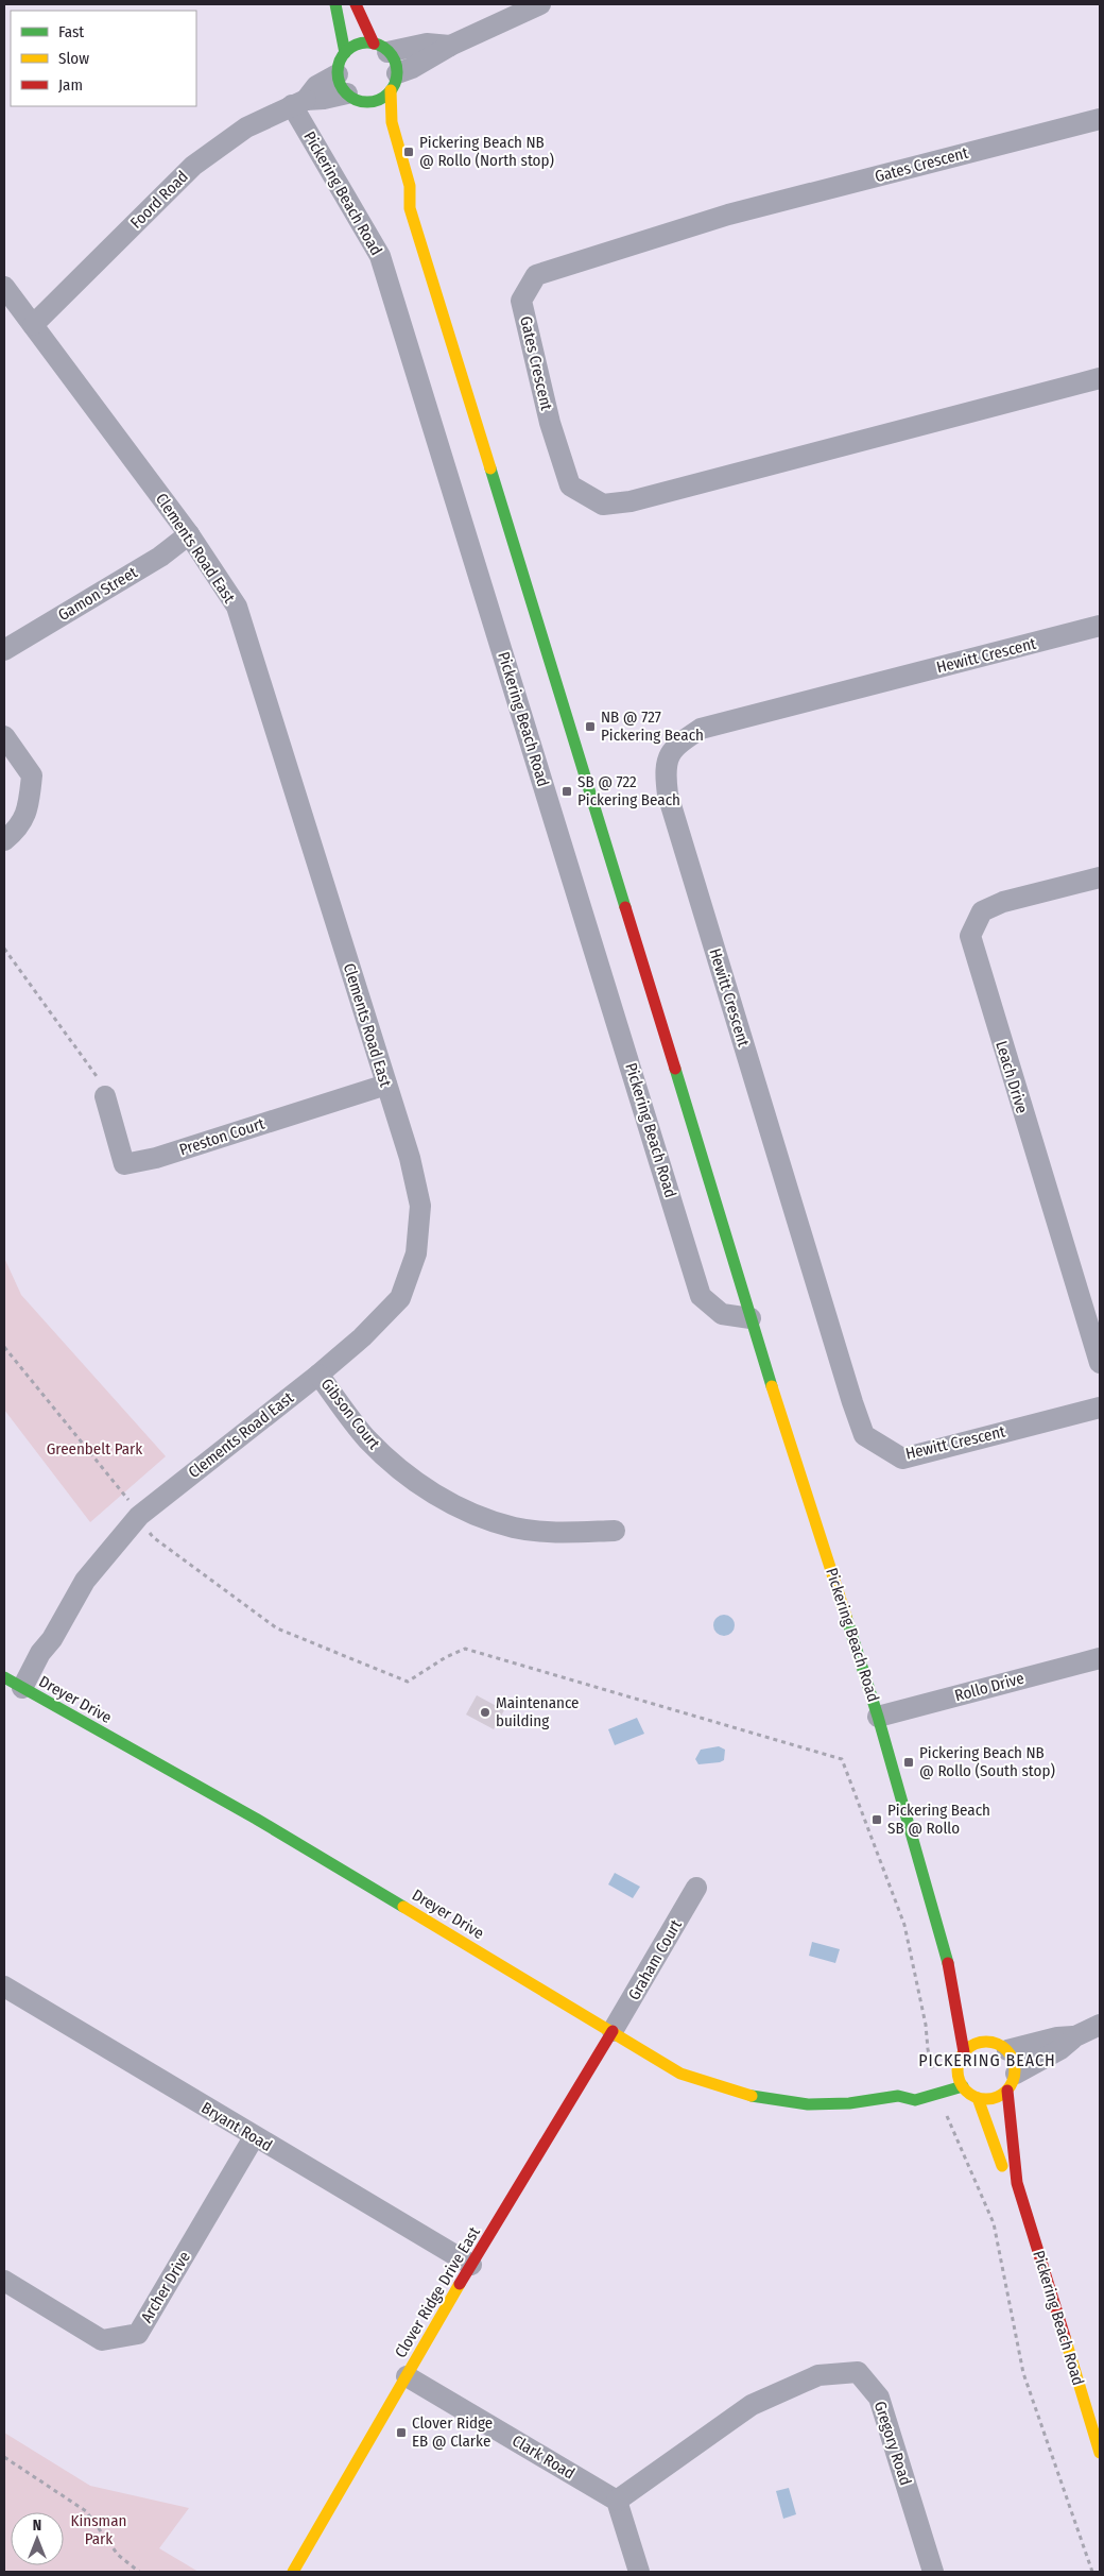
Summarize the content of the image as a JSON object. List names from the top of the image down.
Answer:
{
  "streets": {
    "street": [
      "Gates Crescent",
      "Pickering Beach Road",
      "Foord Road",
      "Clements Road East",
      "Gamon Street",
      "Hewitt Crescent",
      "Leach Drive",
      "Preston Court",
      "Gibson Court",
      "Rollo Drive",
      "Dreyer Drive",
      "Graham Court",
      "Bryant Road",
      "Archer Drive",
      "Clover Ridge Drive East",
      "Gregory Road",
      "Clark Road"
    ]
  },
  "crossings": [
    ["Pickering Beach Road", "Foord Road"],
    ["Pickering Beach Road", "Rollo Drive"],
    ["Pickering Beach Road", "Dreyer Drive"],
    ["Foord Road", "Clements Road East"],
    ["Clements Road East", "Gamon Street"],
    ["Clements Road East", "Preston Court"],
    ["Clements Road East", "Gibson Court"],
    ["Clements Road East", "Dreyer Drive"],
    ["Dreyer Drive", "Graham Court"],
    ["Dreyer Drive", "Clover Ridge Drive East"],
    ["Graham Court", "Clover Ridge Drive East"],
    ["Bryant Road", "Archer Drive"],
    ["Bryant Road", "Clover Ridge Drive East"],
    ["Clover Ridge Drive East", "Clark Road"],
    ["Gregory Road", "Clark Road"]
  ],
  "districts": ["PICKERING BEACH"],
  "parks": ["Greenbelt Park", "Kinsman Park"],
  "places": {
    "transit": [
      "Pickering Beach NB @ Rollo (North stop)",
      "NB @ 727 Pickering Beach",
      "SB @ 722 Pickering Beach",
      "Pickering Beach NB @ Rollo (South stop)",
      "Pickering Beach SB @ Rollo",
      "Clover Ridge EB @ Clarke"
    ],
    "other": ["Maintenance building"]
  },
  "legend": ["Fast", "Slow", "Jam"],
  "north": "top"
}
